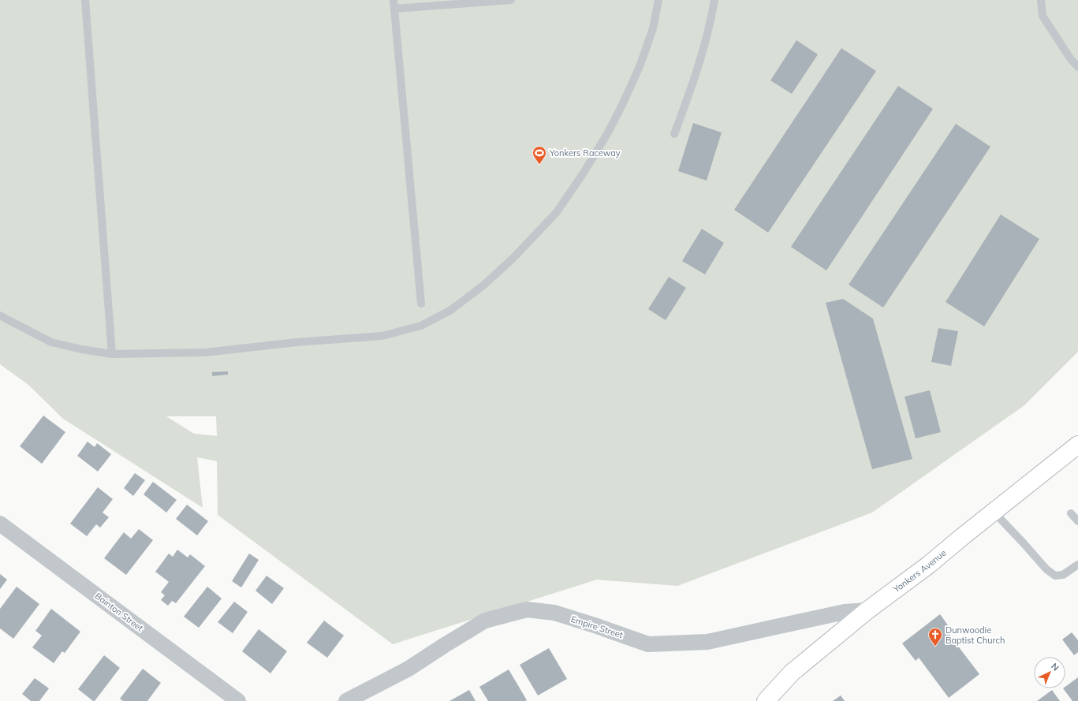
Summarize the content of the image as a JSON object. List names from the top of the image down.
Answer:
{
  "streets": {
    "main road": ["Yonkers Avenue"],
    "street": ["Bainton Street", "Empire Street"]
  },
  "crossings": [
    ["Yonkers Avenue", "Empire Street"]
  ],
  "places": {
    "sports": ["Yonkers Raceway"],
    "church": ["Dunwoodie Baptist Church"]
  },
  "north": "top right"
}
